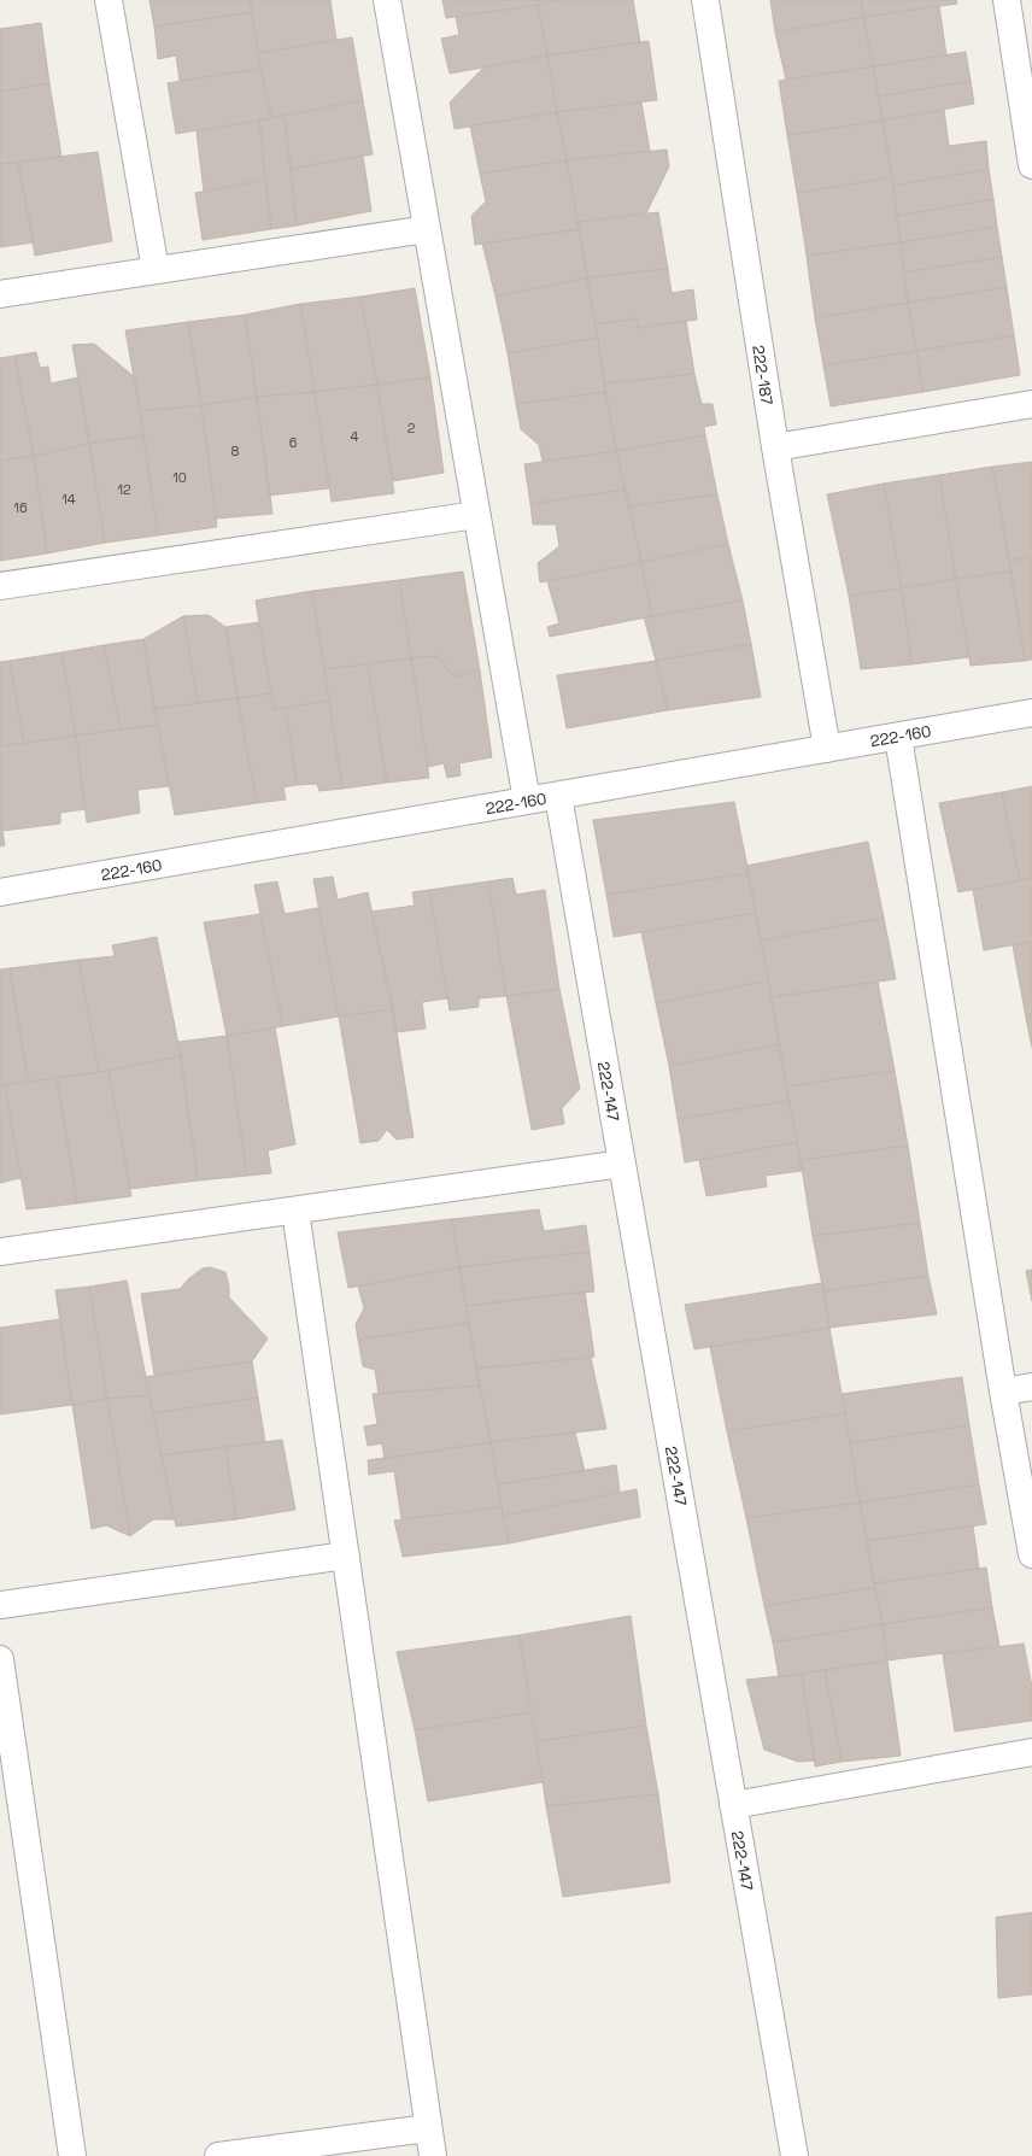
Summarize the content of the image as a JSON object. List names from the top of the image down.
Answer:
{
  "streets": {
    "street": ["222-187", "222-160", "222-147"]
  },
  "crossings": [
    ["222-187", "222-160"],
    ["222-160", "222-147"]
  ],
  "house_numbers": [
    "2",
    "4",
    "6",
    "8",
    "10",
    "12",
    "14",
    "16"
  ]
}
